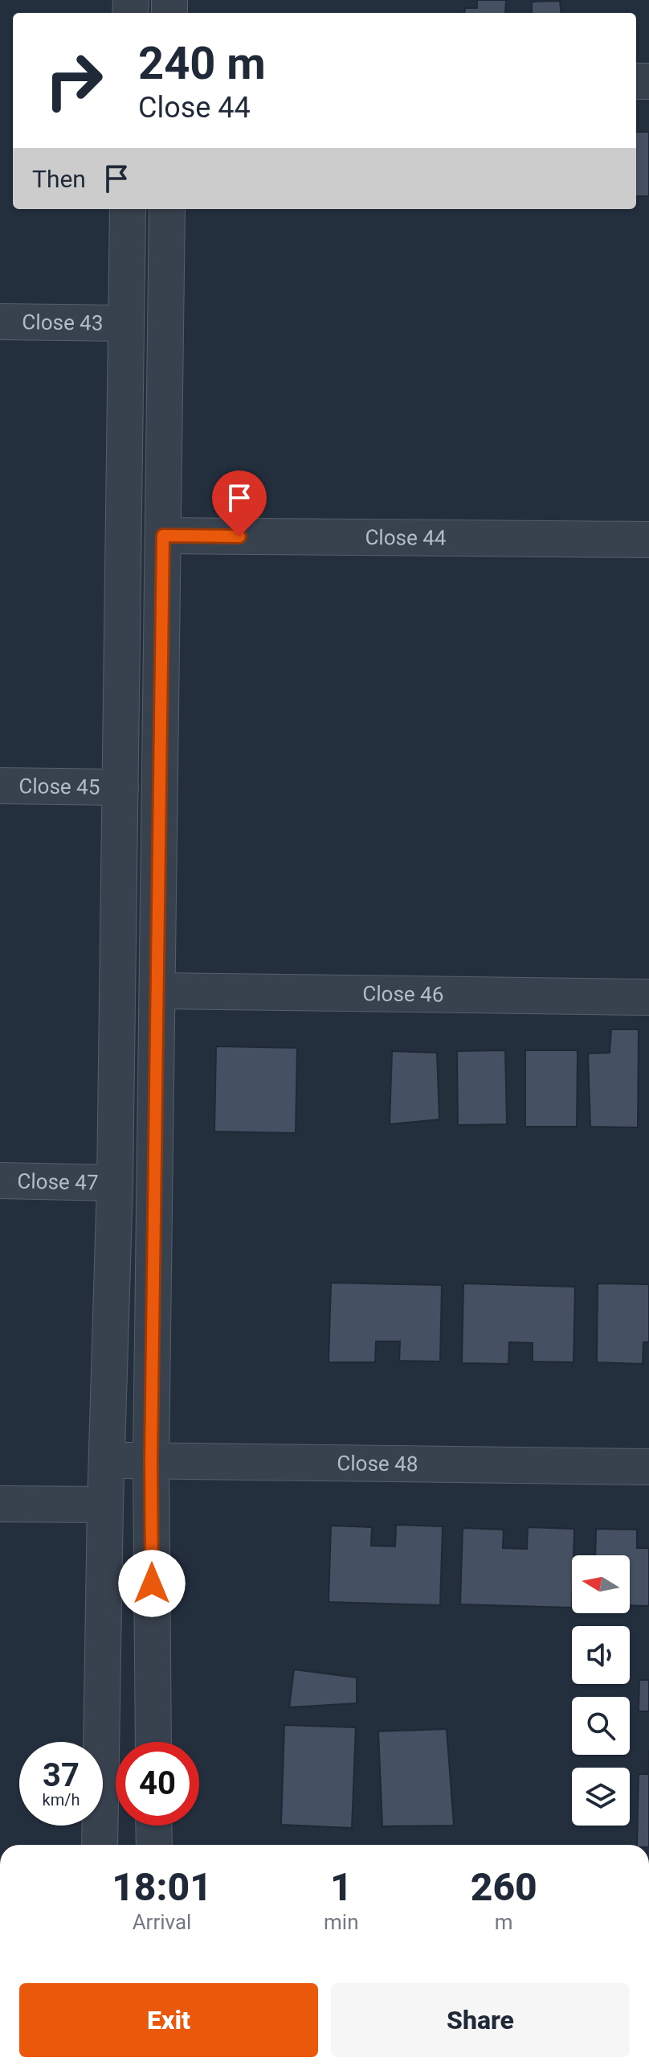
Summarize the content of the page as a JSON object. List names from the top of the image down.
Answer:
{
  "streets": {
    "street": [
      "Close 43",
      "Close 44",
      "Close 45",
      "Close 46",
      "Close 47",
      "Close 48"
    ]
  },
  "north": "left",
  "page": {
    "turn": ["240 m", "Close 44"],
    "then": "Then",
    "speed": "37 km/h",
    "limit": "40",
    "eta": [
      "18:01",
      "Arrival",
      "1",
      "min",
      "260",
      "m"
    ],
    "buttons": ["Exit", "Share"]
  }
}
